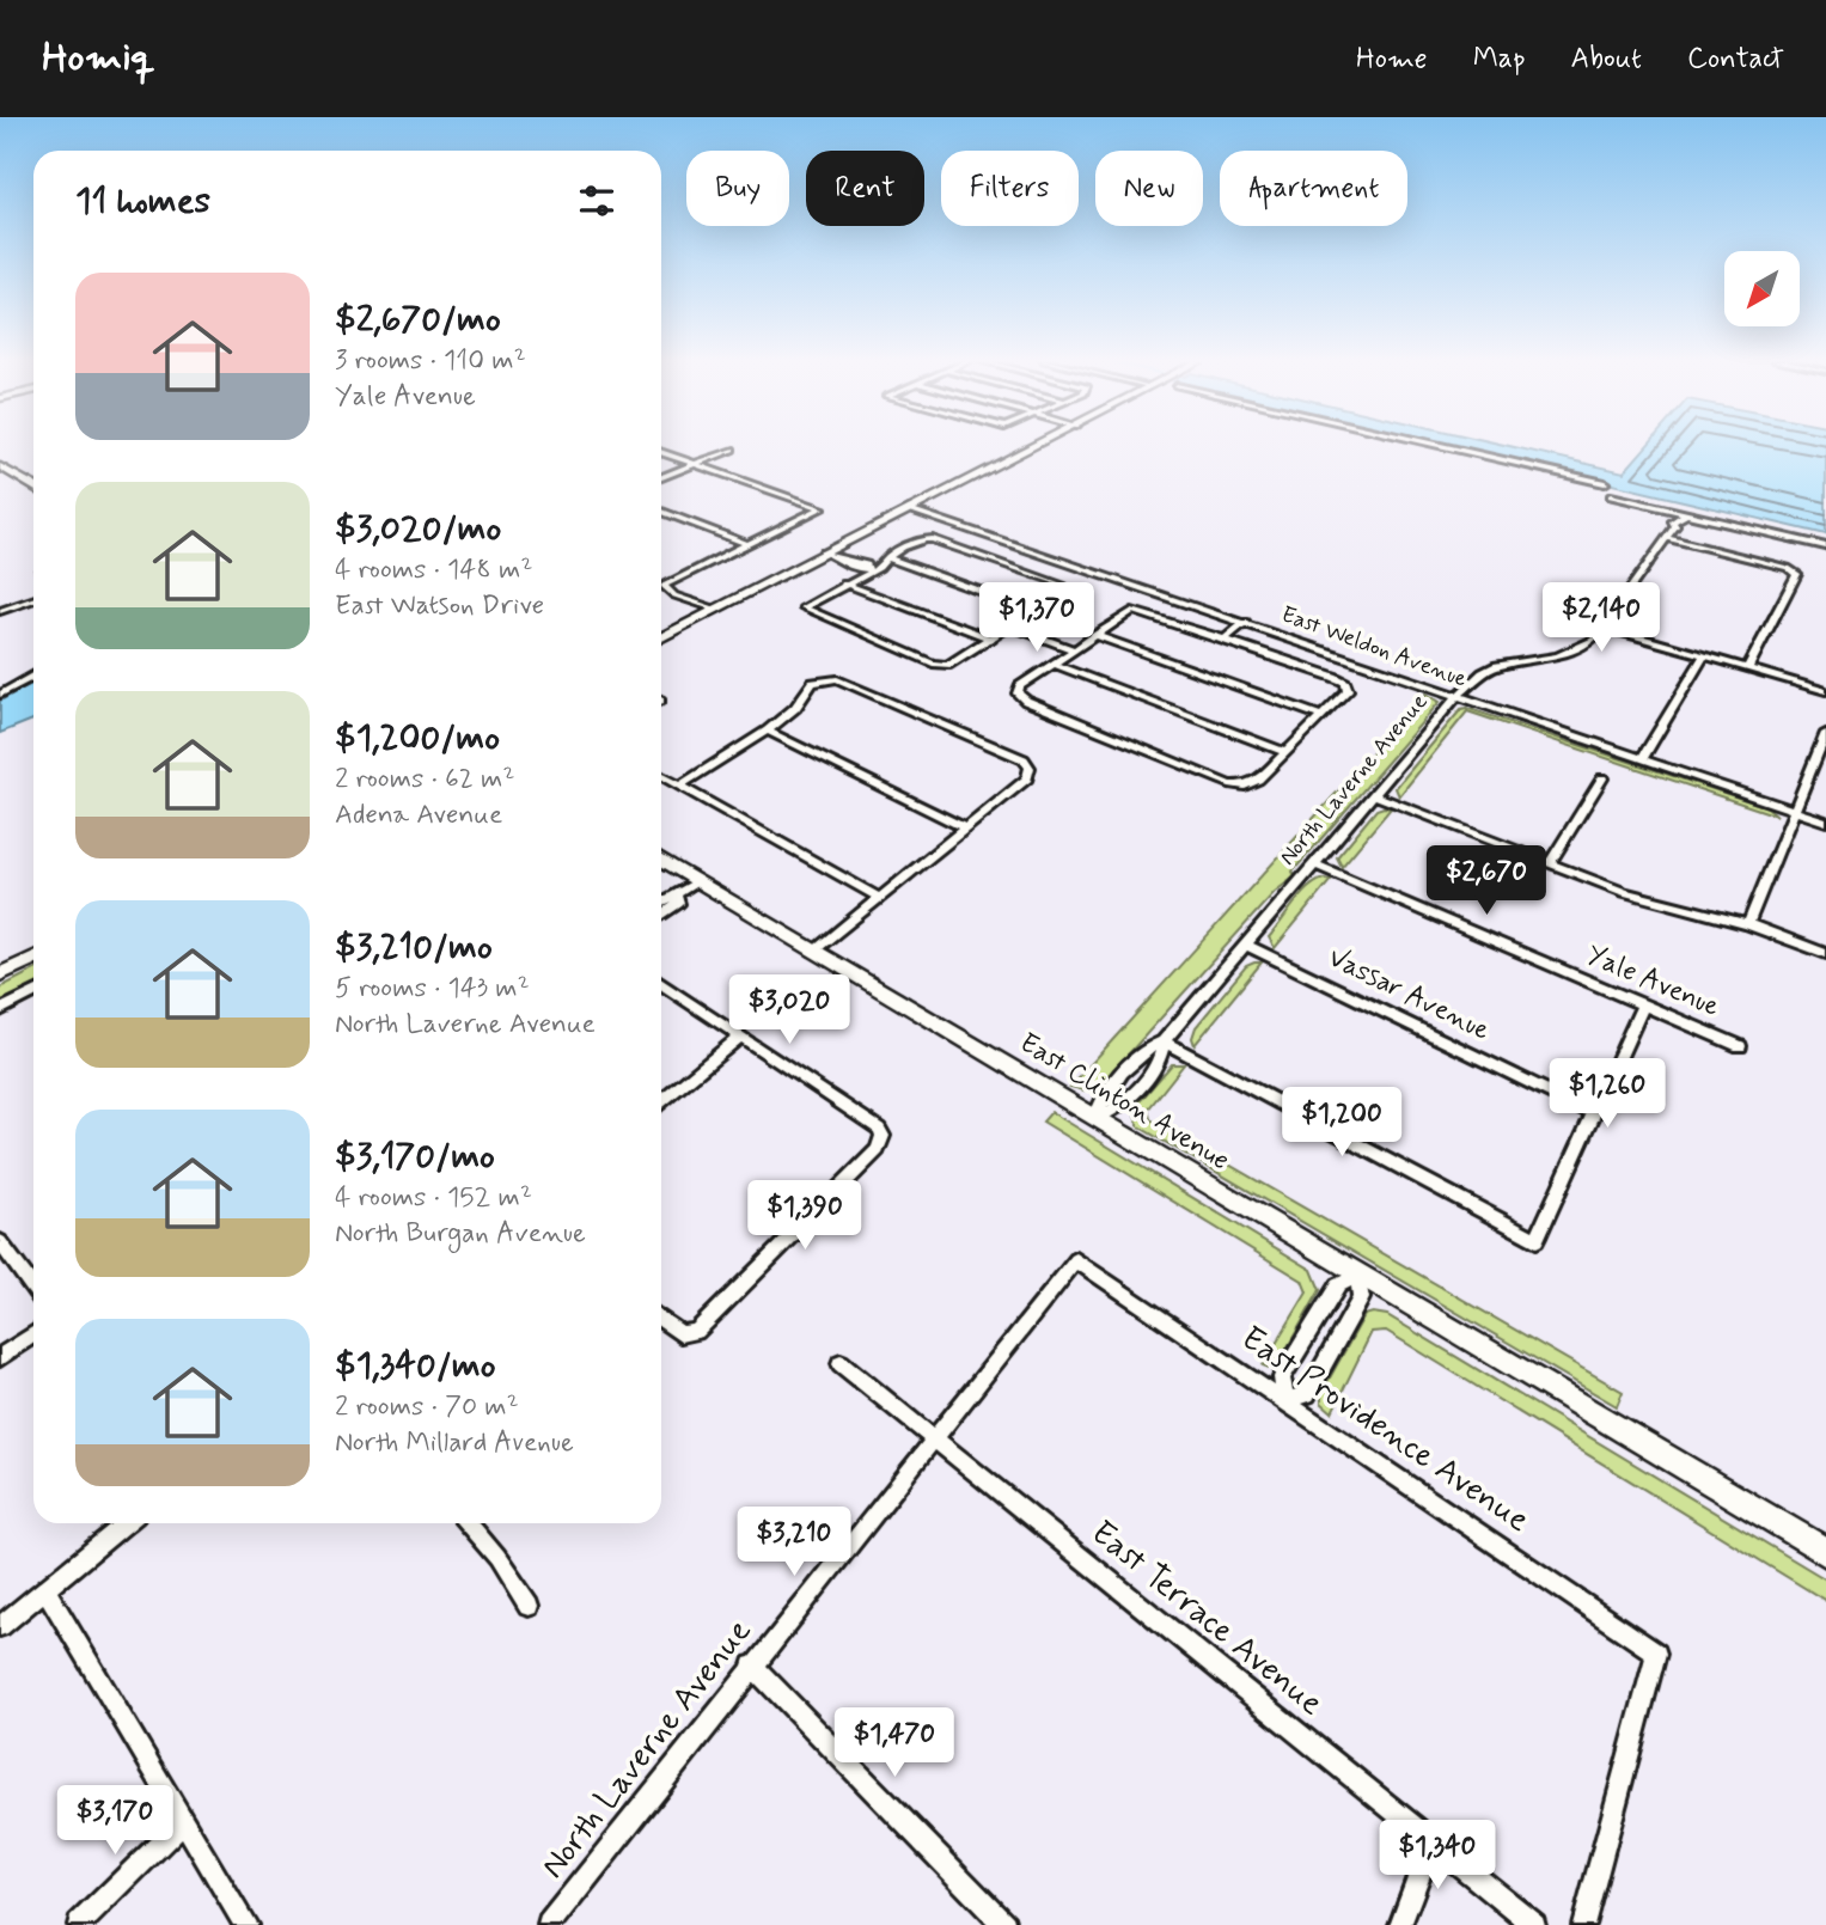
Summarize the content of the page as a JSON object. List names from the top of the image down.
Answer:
{
  "streets": {
    "street": [
      "East Weldon Avenue",
      "North Laverne Avenue",
      "Yale Avenue",
      "Vassar Avenue",
      "East Clinton Avenue",
      "East Providence Avenue",
      "East Terrace Avenue"
    ]
  },
  "crossings": [
    ["East Weldon Avenue", "North Laverne Avenue"],
    ["North Laverne Avenue", "Yale Avenue"],
    ["North Laverne Avenue", "Vassar Avenue"],
    ["North Laverne Avenue", "East Clinton Avenue"],
    ["North Laverne Avenue", "East Providence Avenue"],
    ["North Laverne Avenue", "East Terrace Avenue"]
  ],
  "north": "bottom left",
  "page": {
    "header": "Homiq",
    "nav": [
      "Home",
      "Map",
      "About",
      "Contact"
    ],
    "chip": [
      "Buy",
      "Rent",
      "Filters",
      "New",
      "Apartment"
    ],
    "heading": "11 homes",
    "list": [
      {
        "name": "$2,670/mo",
        "note": "3 rooms · 110 m² · Yale Avenue"
      },
      {
        "name": "$3,020/mo",
        "note": "4 rooms · 148 m² · East Watson Drive"
      },
      {
        "name": "$1,200/mo",
        "note": "2 rooms · 62 m² · Adena Avenue"
      },
      {
        "name": "$3,210/mo",
        "note": "5 rooms · 143 m² · North Laverne Avenue"
      },
      {
        "name": "$3,170/mo",
        "note": "4 rooms · 152 m² · North Burgan Avenue"
      },
      {
        "name": "$1,340/mo",
        "note": "2 rooms · 70 m² · North Millard Avenue"
      }
    ],
    "price": [
      "$1,370",
      "$2,140",
      "$2,670",
      "$3,020",
      "$1,260",
      "$1,200",
      "$1,390",
      "$3,210",
      "$1,470",
      "$3,170",
      "$1,340"
    ]
  }
}
